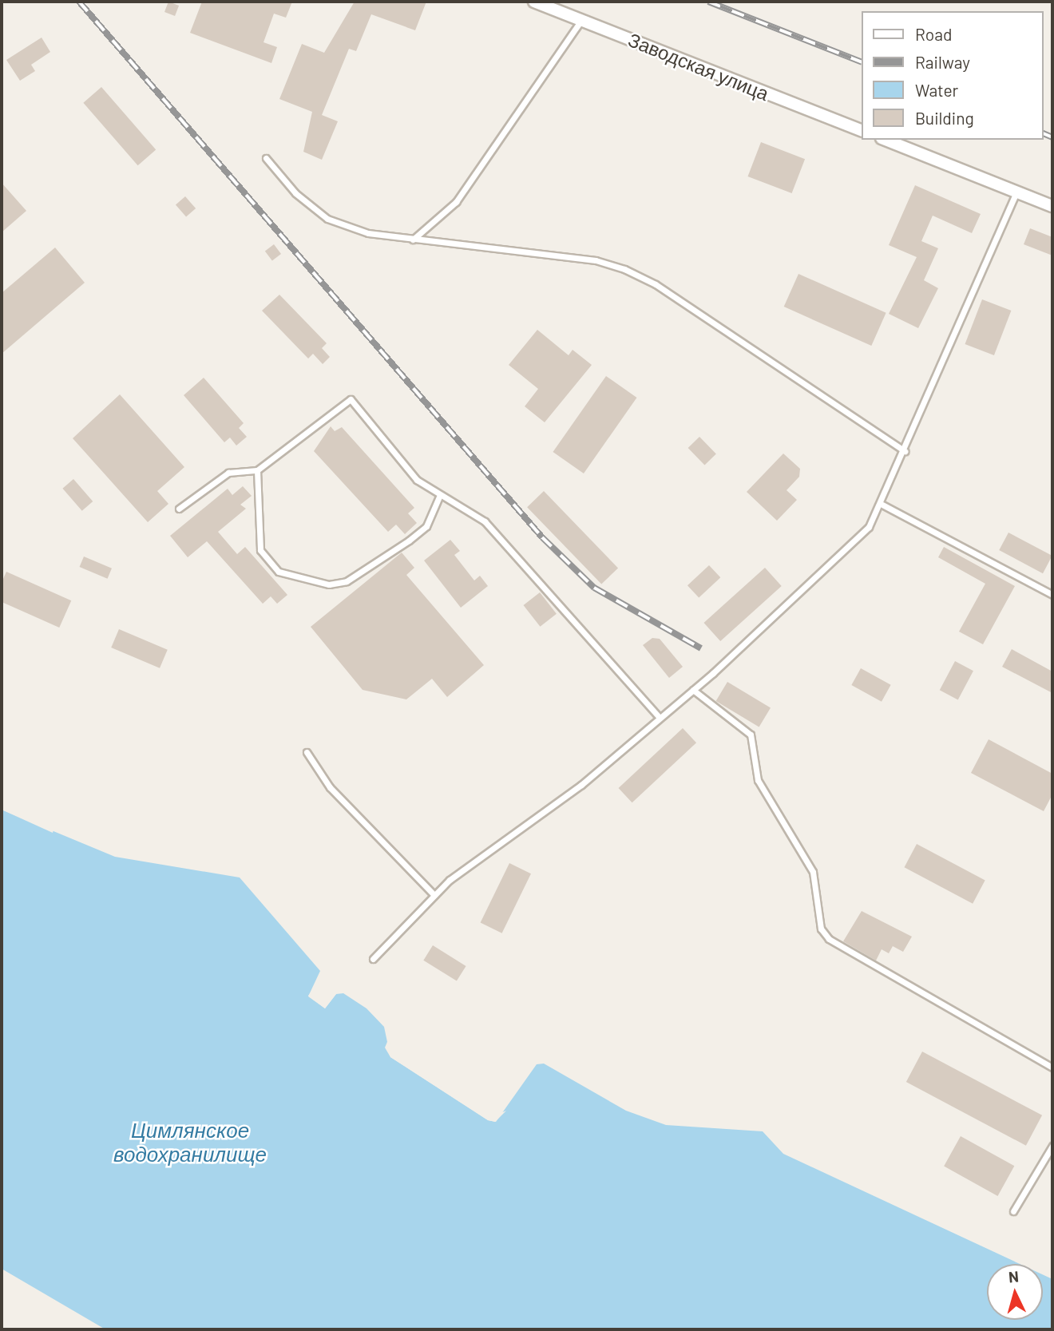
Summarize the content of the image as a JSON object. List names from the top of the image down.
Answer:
{
  "streets": {
    "street": ["Заводская улица"]
  },
  "water": ["Цимлянское водохранилище"],
  "legend": [
    "Road",
    "Railway",
    "Water",
    "Building"
  ],
  "north": "top"
}
